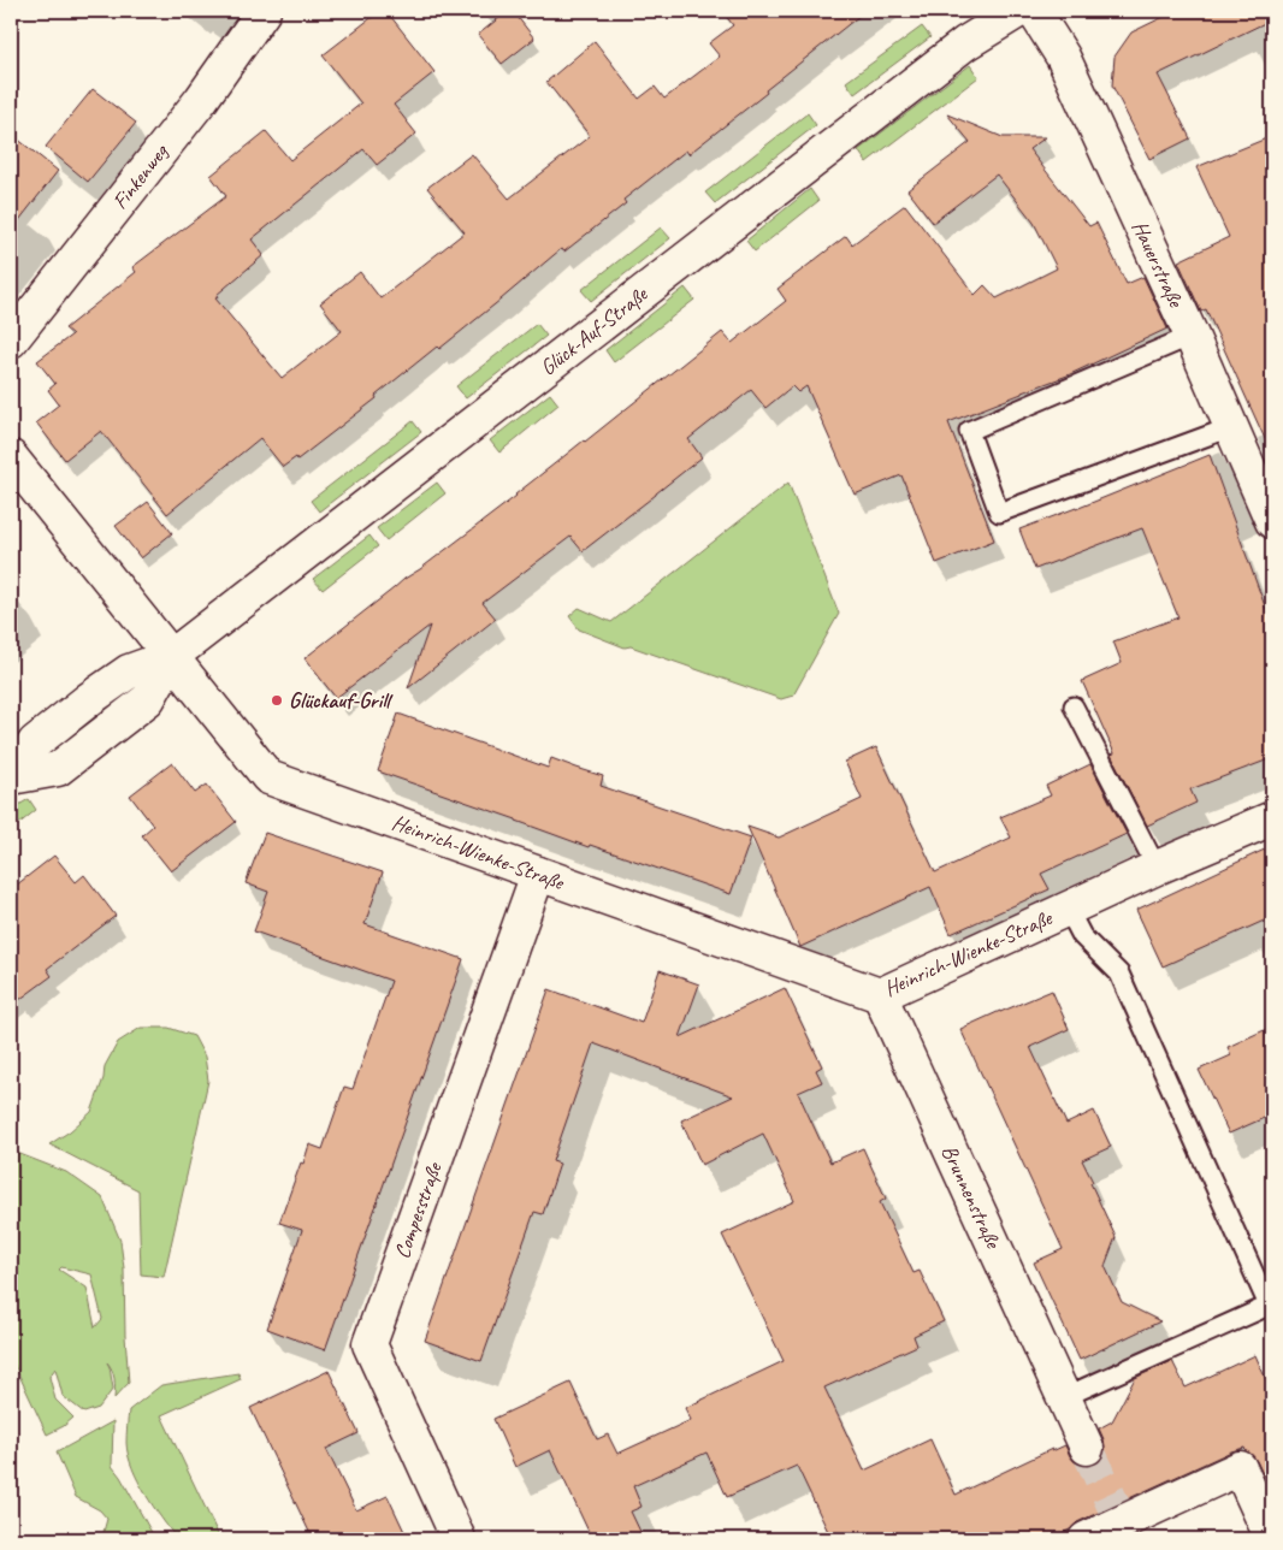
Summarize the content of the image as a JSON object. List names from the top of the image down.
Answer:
{
  "streets": {
    "street": [
      "Finkenweg",
      "Hauerstraße",
      "Glück-Auf-Straße",
      "Heinrich-Wienke-Straße",
      "Brunnenstraße",
      "Compesstraße"
    ]
  },
  "crossings": [
    ["Glück-Auf-Straße", "Heinrich-Wienke-Straße"],
    ["Heinrich-Wienke-Straße", "Brunnenstraße"],
    ["Heinrich-Wienke-Straße", "Compesstraße"]
  ],
  "places": ["Glückauf-Grill"]
}
